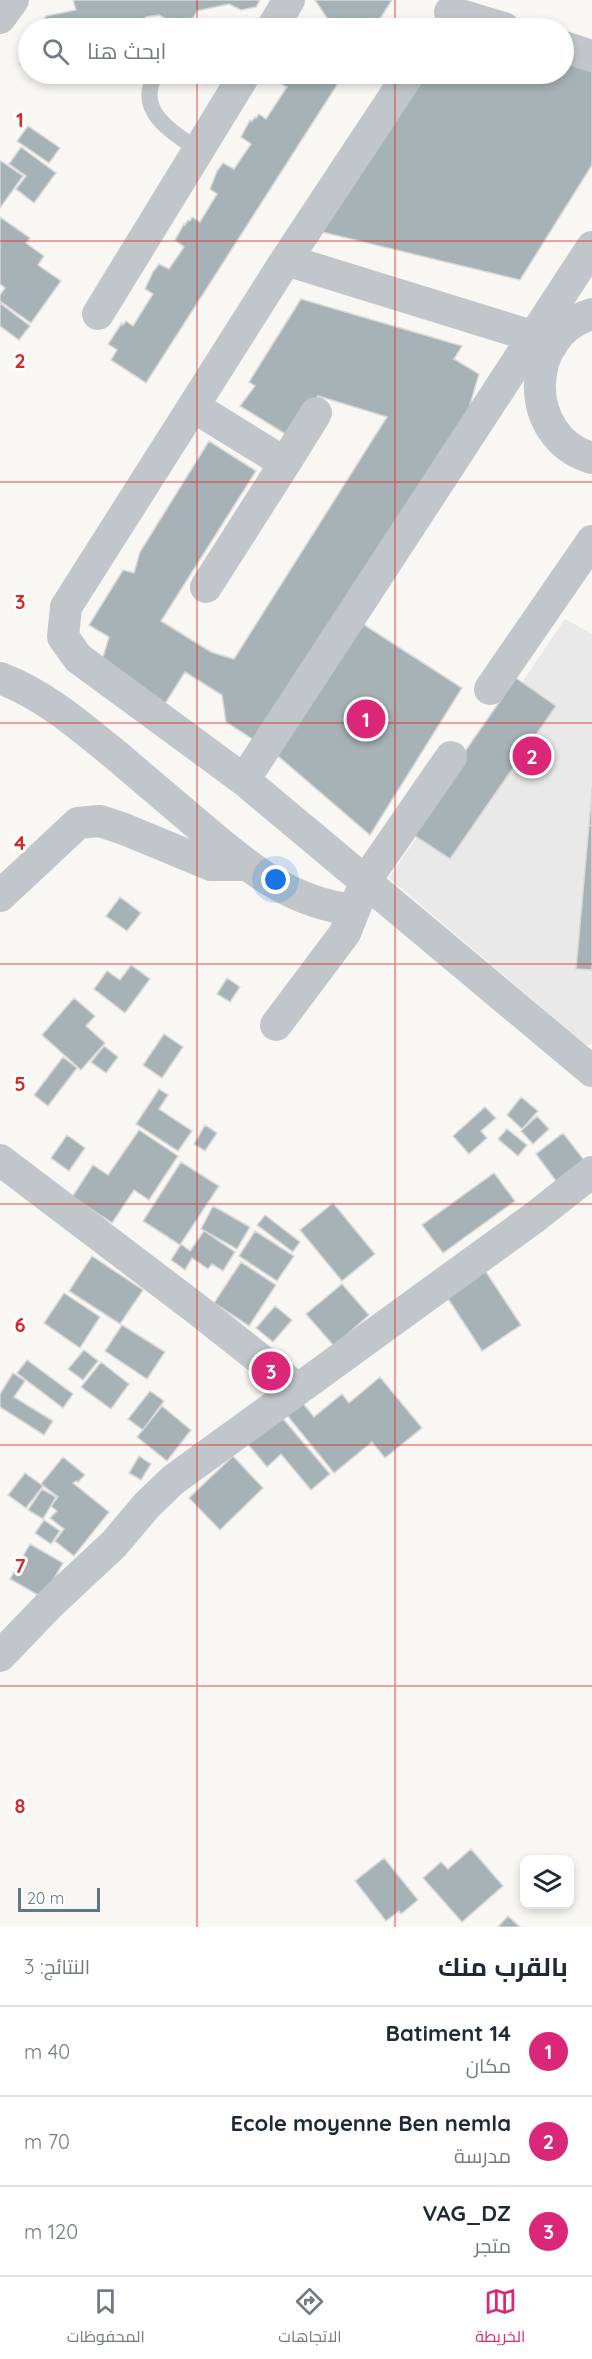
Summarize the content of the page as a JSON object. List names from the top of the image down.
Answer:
{
  "scale_bar": "20 m",
  "page": {
    "search": "ابحث هنا",
    "pins": ["1", "2", "3"],
    "scale": "20 m",
    "heading": ["بالقرب منك", "النتائج: 3"],
    "list": [
      {
        "mark": "1",
        "name": "Batiment 14",
        "note": "مكان",
        "value": "40 m"
      },
      {
        "mark": "2",
        "name": "Ecole moyenne Ben nemla",
        "note": "مدرسة",
        "value": "70 m"
      },
      {
        "mark": "3",
        "name": "VAG_DZ",
        "note": "متجر",
        "value": "120 m"
      }
    ],
    "nav": ["الخريطة", "الاتجاهات", "المحفوظات"]
  },
  "grid": {
    "rows": [
      "1",
      "2",
      "3",
      "4",
      "5",
      "6",
      "7",
      "8"
    ]
  }
}
